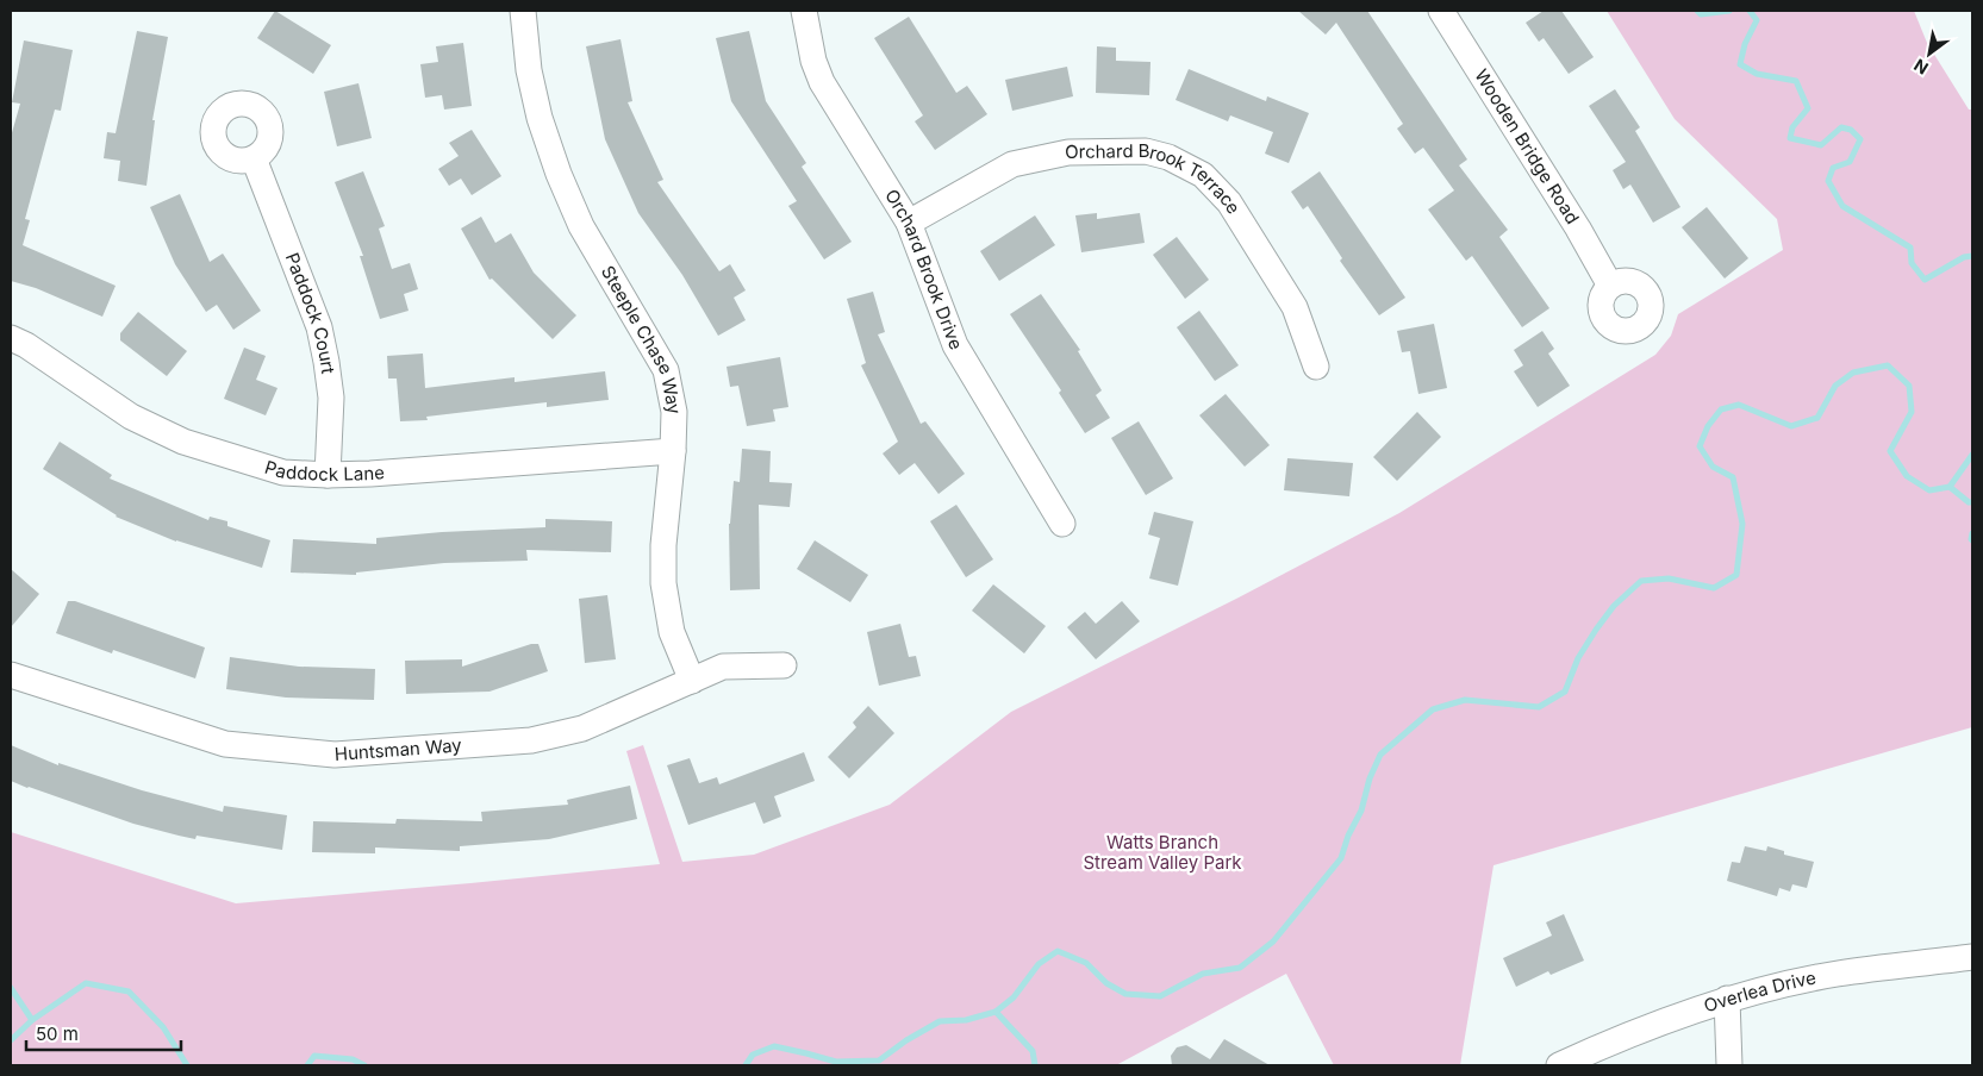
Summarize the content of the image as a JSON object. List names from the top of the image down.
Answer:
{
  "streets": {
    "street": [
      "Wooden Bridge Road",
      "Orchard Brook Terrace",
      "Orchard Brook Drive",
      "Paddock Court",
      "Steeple Chase Way",
      "Paddock Lane",
      "Huntsman Way",
      "Overlea Drive"
    ]
  },
  "crossings": [
    ["Orchard Brook Terrace", "Orchard Brook Drive"],
    ["Paddock Court", "Paddock Lane"],
    ["Steeple Chase Way", "Paddock Lane"],
    ["Steeple Chase Way", "Huntsman Way"]
  ],
  "parks": ["Watts Branch Stream Valley Park"],
  "scale_bar": "50 m",
  "north": "bottom left"
}
